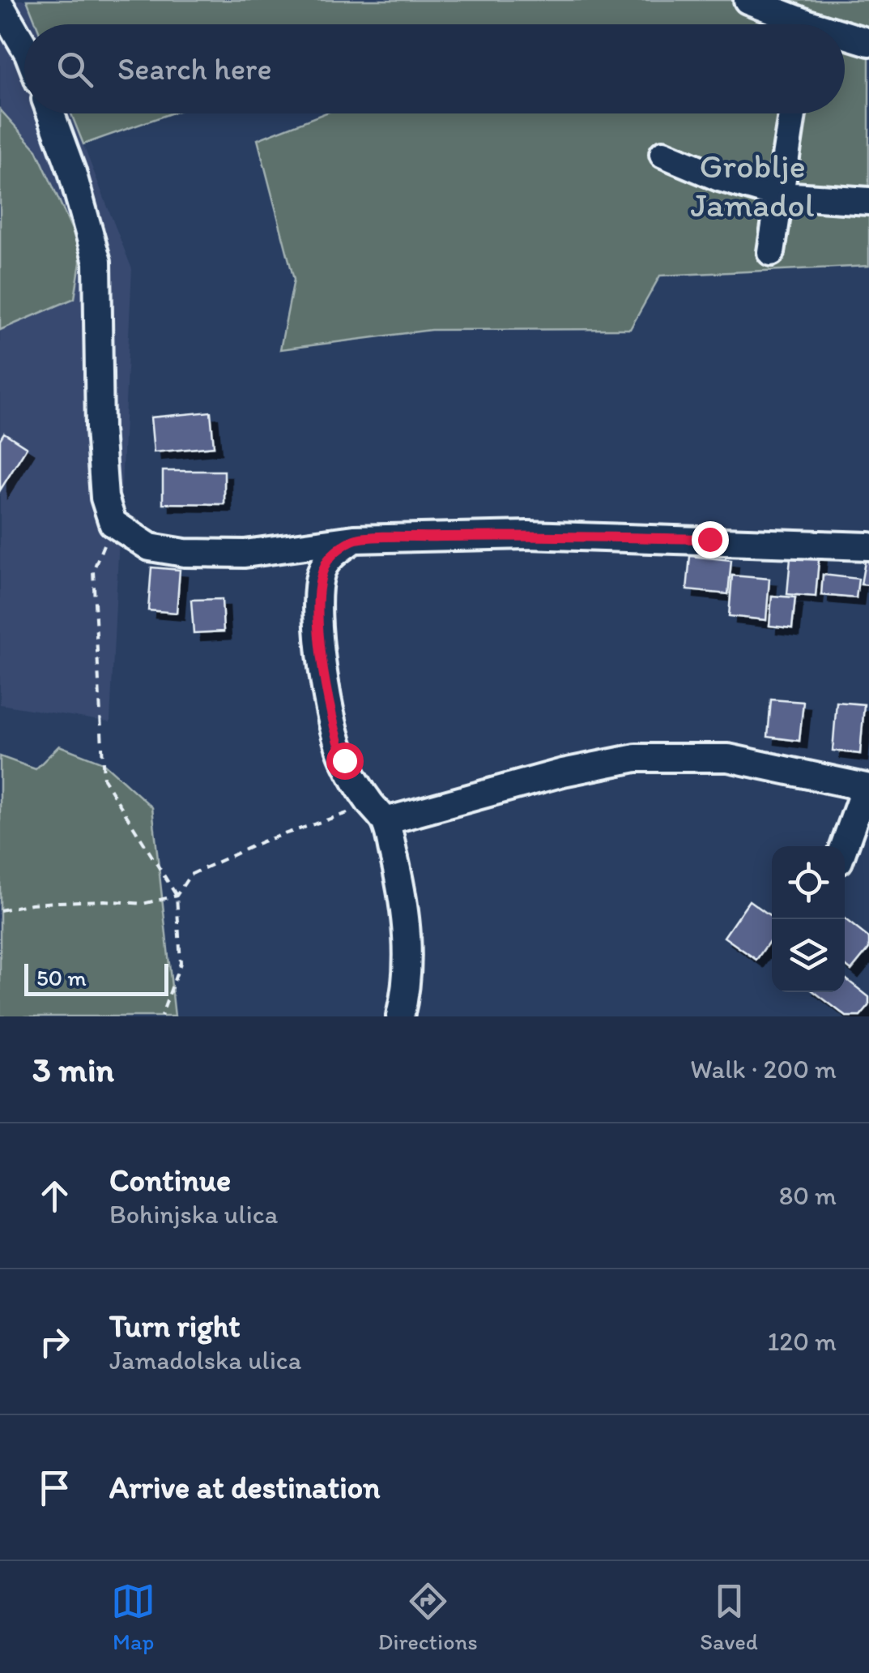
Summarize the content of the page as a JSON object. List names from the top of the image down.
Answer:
{
  "parks": ["Groblje Jamadol"],
  "scale_bar": "50 m",
  "page": {
    "search": "Search here",
    "scale": "50 m",
    "heading": ["3 min", "Walk · 200 m"],
    "list": [
      ["Continue", "Bohinjska ulica", "80 m"],
      ["Turn right", "Jamadolska ulica", "120 m"],
      "Arrive at destination"
    ],
    "nav": ["Map", "Directions", "Saved"]
  }
}
